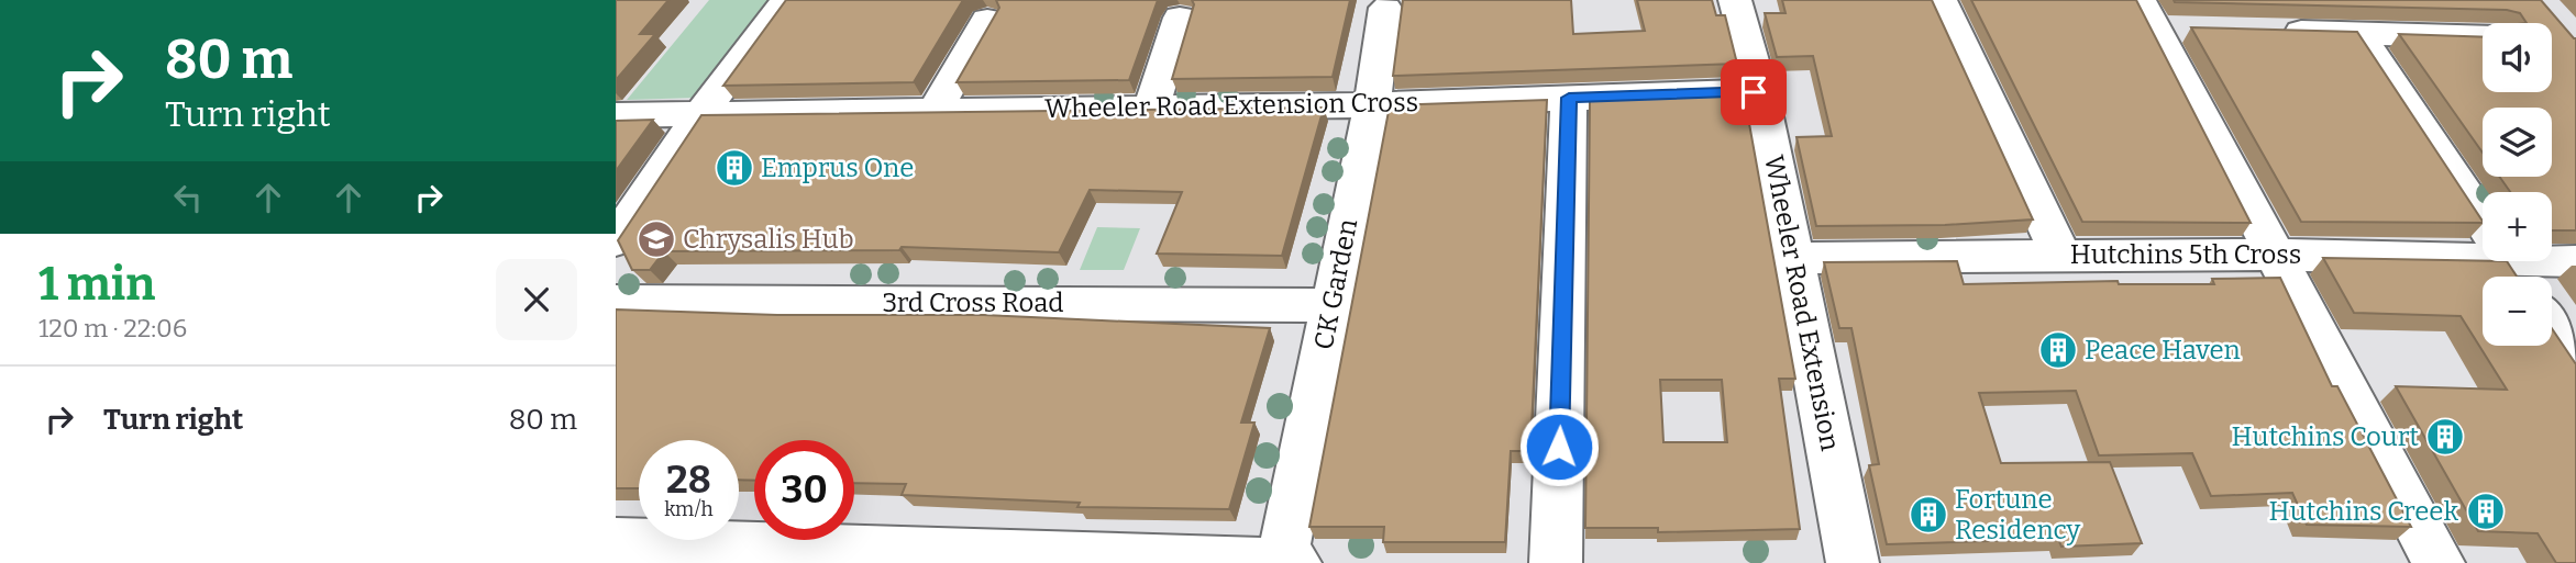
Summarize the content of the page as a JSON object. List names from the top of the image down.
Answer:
{
  "streets": {
    "street": [
      "Wheeler Road Extension Cross",
      "Hutchins 5th Cross",
      "CK Garden",
      "3rd Cross Road",
      "Wheeler Road Extension"
    ]
  },
  "crossings": [
    ["Wheeler Road Extension Cross", "CK Garden"],
    ["Wheeler Road Extension Cross", "Wheeler Road Extension"],
    ["Hutchins 5th Cross", "Wheeler Road Extension"],
    ["CK Garden", "3rd Cross Road"]
  ],
  "places": {
    "building": [
      "Emprus One",
      "Peace Haven",
      "Hutchins Court",
      "Hutchins Creek",
      "Fortune Residency"
    ],
    "school or university": ["Chrysalis Hub"]
  },
  "page": {
    "turn": ["80 m", "Turn right"],
    "map_buttons": ["+", "−"],
    "heading": ["1 min", "120 m · 22:06"],
    "list": [
      {
        "name": "Turn right",
        "value": "80 m"
      }
    ],
    "speed": "28 km/h",
    "limit": "30"
  }
}
